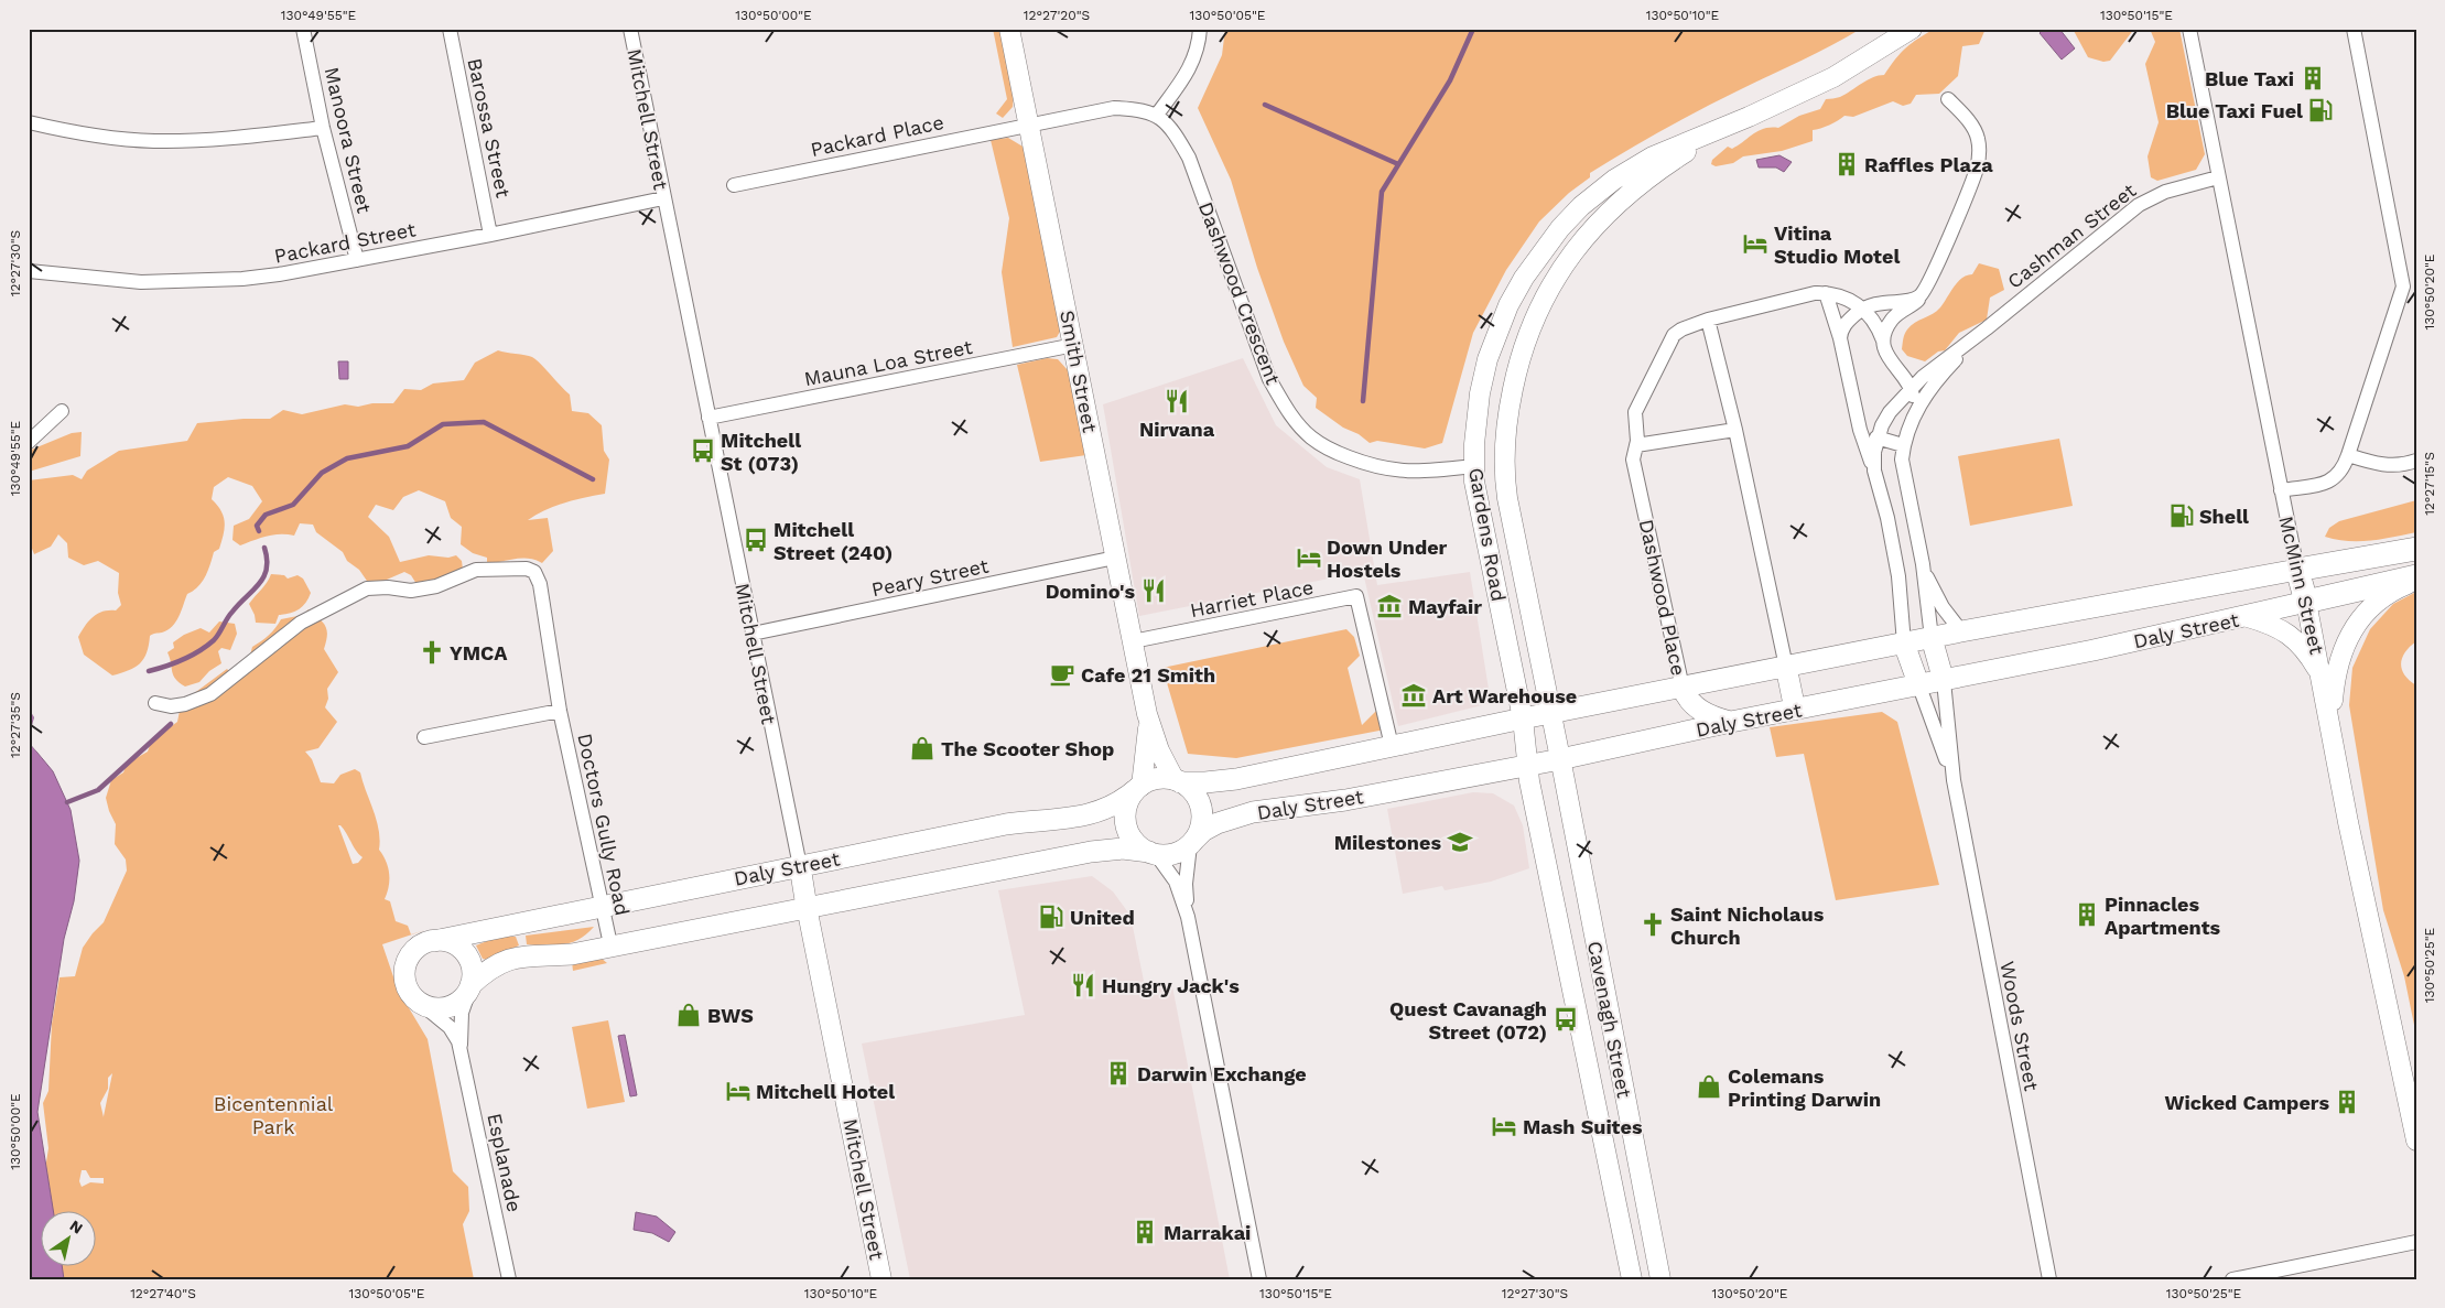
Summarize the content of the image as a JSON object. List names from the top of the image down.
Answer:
{
  "streets": {
    "highway": ["McMinn Street"],
    "main road": ["Mitchell Street", "Dashwood Place", "Daly Street"],
    "street": [
      "Barossa Street",
      "Packard Place",
      "Manoora Street",
      "Cashman Street",
      "Packard Street",
      "Dashwood Crescent",
      "Mauna Loa Street",
      "Smith Street",
      "Gardens Road",
      "Peary Street",
      "Harriet Place",
      "Doctors Gully Road",
      "Cavenagh Street",
      "Woods Street",
      "Esplanade"
    ]
  },
  "crossings": [
    ["Mitchell Street", "Packard Street"],
    ["Mitchell Street", "Mauna Loa Street"],
    ["Mitchell Street", "Peary Street"],
    ["Mitchell Street", "Daly Street"],
    ["Barossa Street", "Packard Street"],
    ["Packard Place", "Smith Street"],
    ["Manoora Street", "Packard Street"],
    ["Cashman Street", "McMinn Street"],
    ["Dashwood Crescent", "Gardens Road"],
    ["Mauna Loa Street", "Smith Street"],
    ["Smith Street", "Peary Street"],
    ["Smith Street", "Harriet Place"],
    ["Smith Street", "Daly Street"],
    ["Gardens Road", "Daly Street"],
    ["Gardens Road", "Cavenagh Street"],
    ["McMinn Street", "Daly Street"],
    ["Dashwood Place", "Daly Street"],
    ["Harriet Place", "Daly Street"],
    ["Daly Street", "Doctors Gully Road"],
    ["Daly Street", "Cavenagh Street"],
    ["Daly Street", "Woods Street"],
    ["Daly Street", "Esplanade"]
  ],
  "parks": ["Bicentennial Park"],
  "places": {
    "building": [
      "Blue Taxi",
      "Raffles Plaza",
      "Pinnacles Apartments",
      "Darwin Exchange",
      "Wicked Campers",
      "Marrakai"
    ],
    "fuel station": ["Blue Taxi Fuel", "Shell", "United"],
    "hotel": [
      "Vitina Studio Motel",
      "Down Under Hostels",
      "Mitchell Hotel",
      "Mash Suites"
    ],
    "restaurant": ["Nirvana", "Domino's", "Hungry Jack's"],
    "bus stop": ["Mitchell St (073)", "Mitchell Street (240)", "Quest Cavanagh Street (072)"],
    "museum": ["Mayfair", "Art Warehouse"],
    "church": ["YMCA", "Saint Nicholaus Church"],
    "cafe": ["Cafe 21 Smith"],
    "shop": ["The Scooter Shop", "BWS", "Colemans Printing Darwin"],
    "school or university": ["Milestones"]
  },
  "north": "top right",
  "coordinates": [
    "130°49'55\"E",
    "130°50'00\"E",
    "12°27'20\"S",
    "130°50'05\"E",
    "130°50'10\"E",
    "130°50'15\"E",
    "12°27'30\"S",
    "130°50'20\"E",
    "12°27'15\"S",
    "12°27'35\"S",
    "130°50'25\"E",
    "12°27'40\"S"
  ]
}
